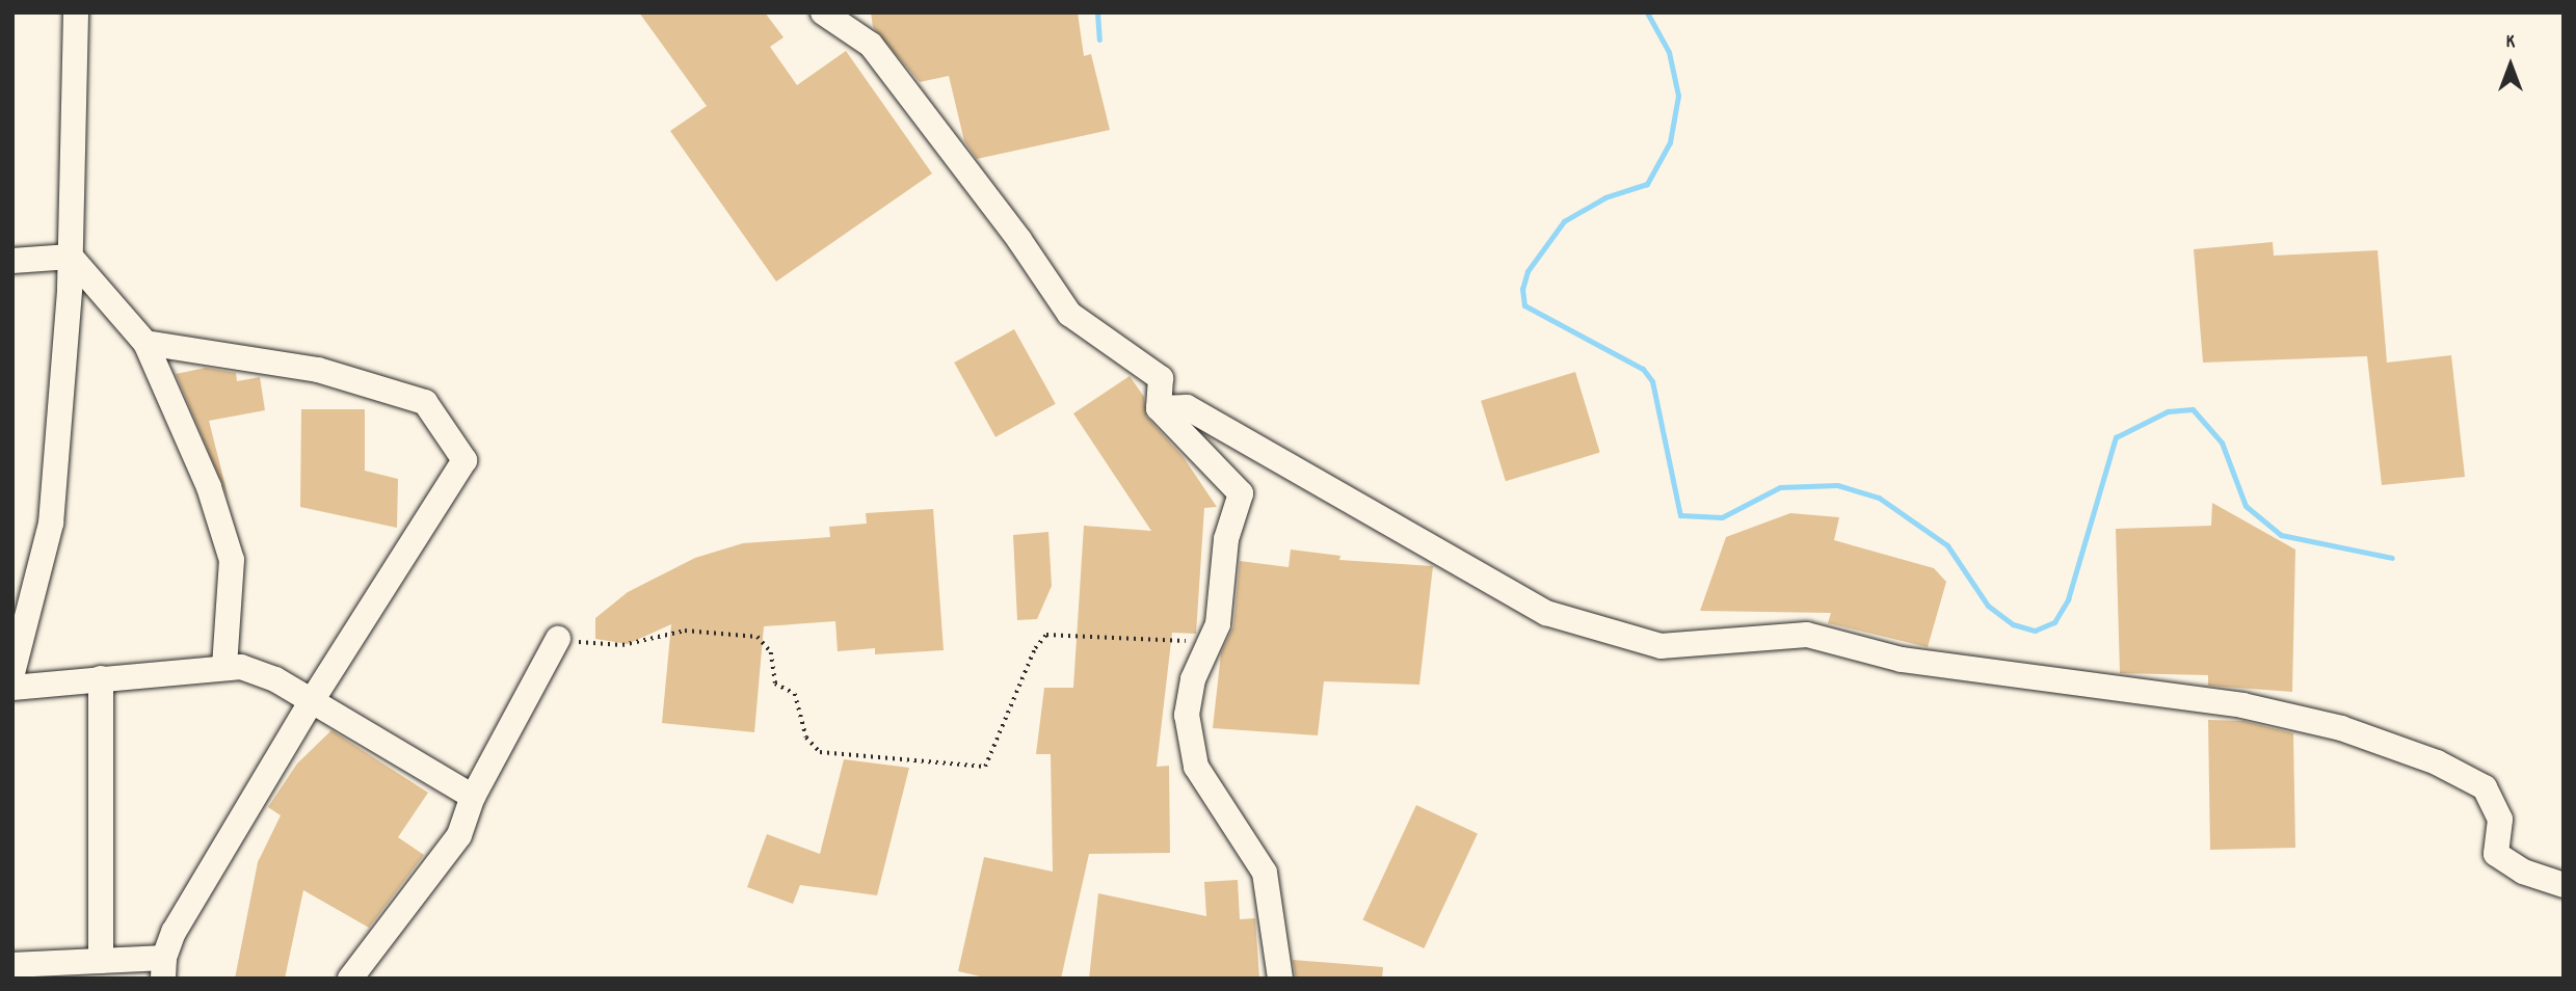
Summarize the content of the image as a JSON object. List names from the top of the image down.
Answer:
{
  "north": "top"
}
